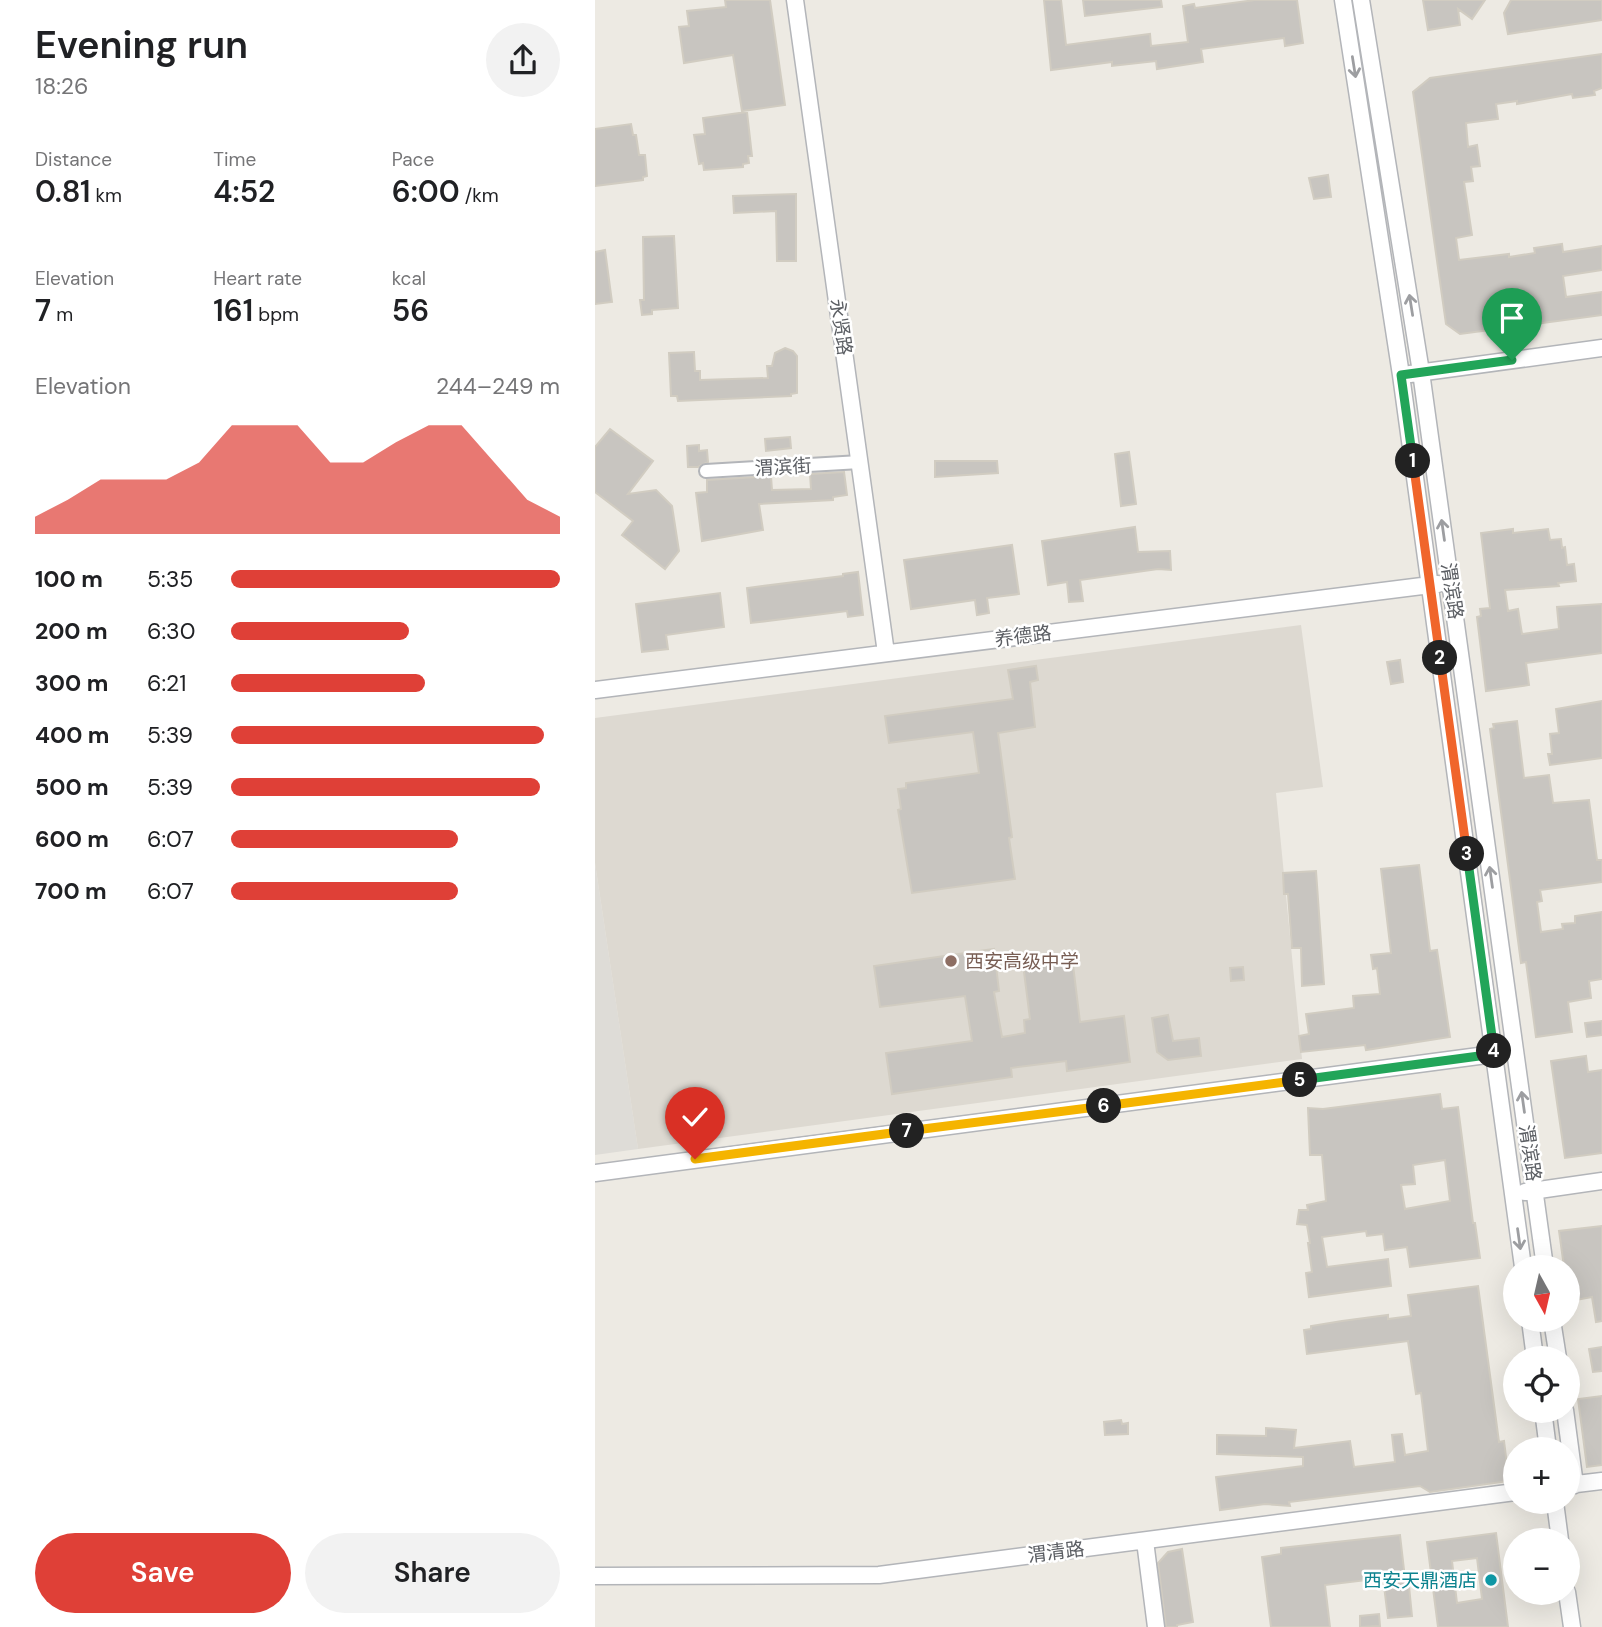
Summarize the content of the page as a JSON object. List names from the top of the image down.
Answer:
{
  "streets": {
    "street": [
      "永贤路",
      "渭滨街",
      "渭滨路",
      "养德路",
      "渭清路"
    ]
  },
  "crossings": [
    ["永贤路", "渭滨街"],
    ["永贤路", "养德路"],
    ["渭滨路", "养德路"]
  ],
  "places": ["西安高级中学", "西安天鼎酒店"],
  "north": "bottom",
  "page": {
    "heading": ["Evening run", "18:26"],
    "stats": [
      ["Distance", "0.81 km"],
      ["Time", "4:52"],
      ["Pace", "6:00 /km"],
      ["Elevation", "7 m"],
      ["Heart rate", "161 bpm"],
      ["kcal", "56"]
    ],
    "chart": ["Elevation", "244–249 m"],
    "pins": [
      "1",
      "2",
      "3",
      "4",
      "5",
      "6",
      "7"
    ],
    "list": [
      {
        "name": "100 m",
        "note": "5:35"
      },
      {
        "name": "200 m",
        "note": "6:30"
      },
      {
        "name": "300 m",
        "note": "6:21"
      },
      {
        "name": "400 m",
        "note": "5:39"
      },
      {
        "name": "500 m",
        "note": "5:39"
      },
      {
        "name": "600 m",
        "note": "6:07"
      },
      {
        "name": "700 m",
        "note": "6:07"
      }
    ],
    "map_buttons": ["+", "−"],
    "buttons": ["Save", "Share"]
  }
}
